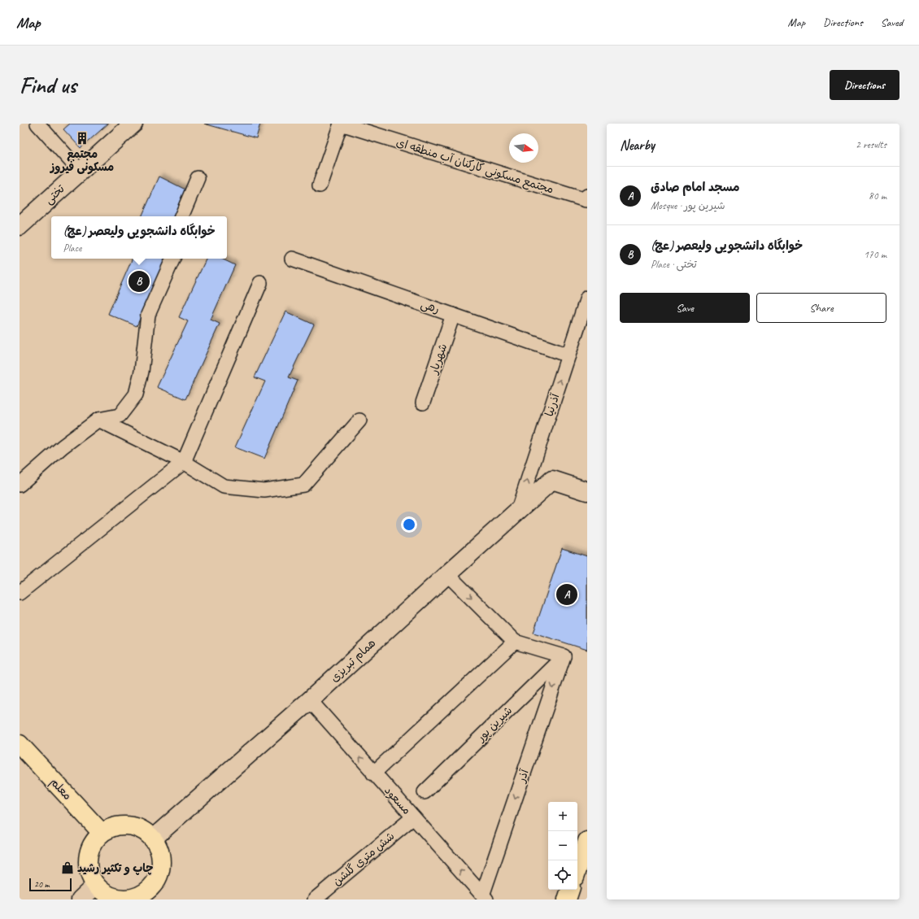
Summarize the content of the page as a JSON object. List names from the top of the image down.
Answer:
{
  "streets": {
    "main road": ["معلم"],
    "street": [
      "مجتمع مسکونی کارکنان آب منطقه ای",
      "تختی",
      "رهی",
      "شهریار",
      "آذرنیا",
      "همام تبریزی",
      "شیرین پور",
      "آذر",
      "مسعود",
      "شش متری گلشن"
    ]
  },
  "crossings": [
    ["رهی", "شهریار"],
    ["رهی", "آذرنیا"],
    ["آذرنیا", "همام تبریزی"],
    ["همام تبریزی", "معلم"],
    ["همام تبریزی", "مسعود"],
    ["شیرین پور", "آذر"],
    ["آذر", "مسعود"],
    ["مسعود", "شش متری گلشن"]
  ],
  "one_way": ["آذرنیا", "آذر", "مسعود"],
  "places": {
    "building": ["مجتمع مسکونی فیروز"],
    "shop": ["چاپ و تکثیر رشید"]
  },
  "scale_bar": "20 m",
  "north": "right",
  "page": {
    "header": "Map",
    "nav": ["Map", "Directions", "Saved"],
    "buttons": [
      "Directions",
      ["Save", "Share"]
    ],
    "title": "Find us",
    "heading": ["Nearby", "2 results"],
    "list": [
      {
        "mark": "A",
        "name": "مسجد امام صادق",
        "note": "Mosque · شیرین پور",
        "value": "80 m"
      },
      {
        "mark": "B",
        "name": "خوابگاه دانشجویی ولیعصر (عج)",
        "note": "Place · تختی",
        "value": "170 m"
      }
    ],
    "popup": ["خوابگاه دانشجویی ولیعصر (عج)", "Place"],
    "pins": ["B", "A"],
    "map_buttons": ["+", "−"],
    "scale": "20 m"
  }
}
